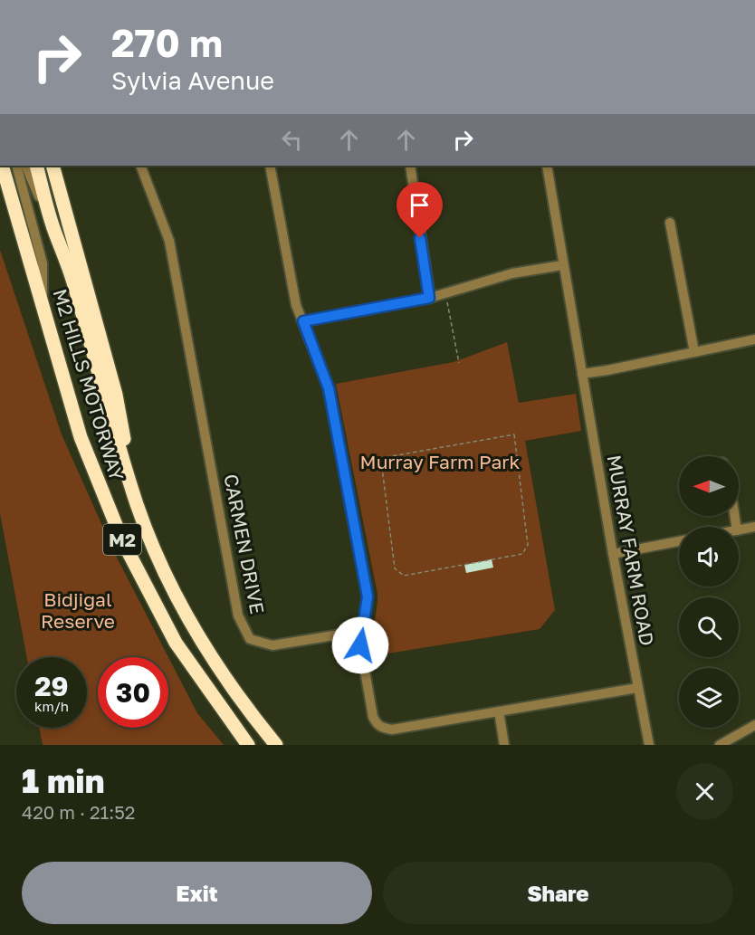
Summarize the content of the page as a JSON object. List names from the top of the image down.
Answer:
{
  "streets": {
    "highway": ["M2 HILLS MOTORWAY", "M2"],
    "street": ["CARMEN DRIVE", "MURRAY FARM ROAD"]
  },
  "crossings": [
    ["M2 HILLS MOTORWAY", "M2"]
  ],
  "parks": ["Murray Farm Park", "Bidjigal Reserve"],
  "north": "left",
  "page": {
    "turn": ["270 m", "Sylvia Avenue"],
    "speed": "29 km/h",
    "limit": "30",
    "heading": ["1 min", "420 m · 21:52"],
    "buttons": ["Exit", "Share"]
  }
}
